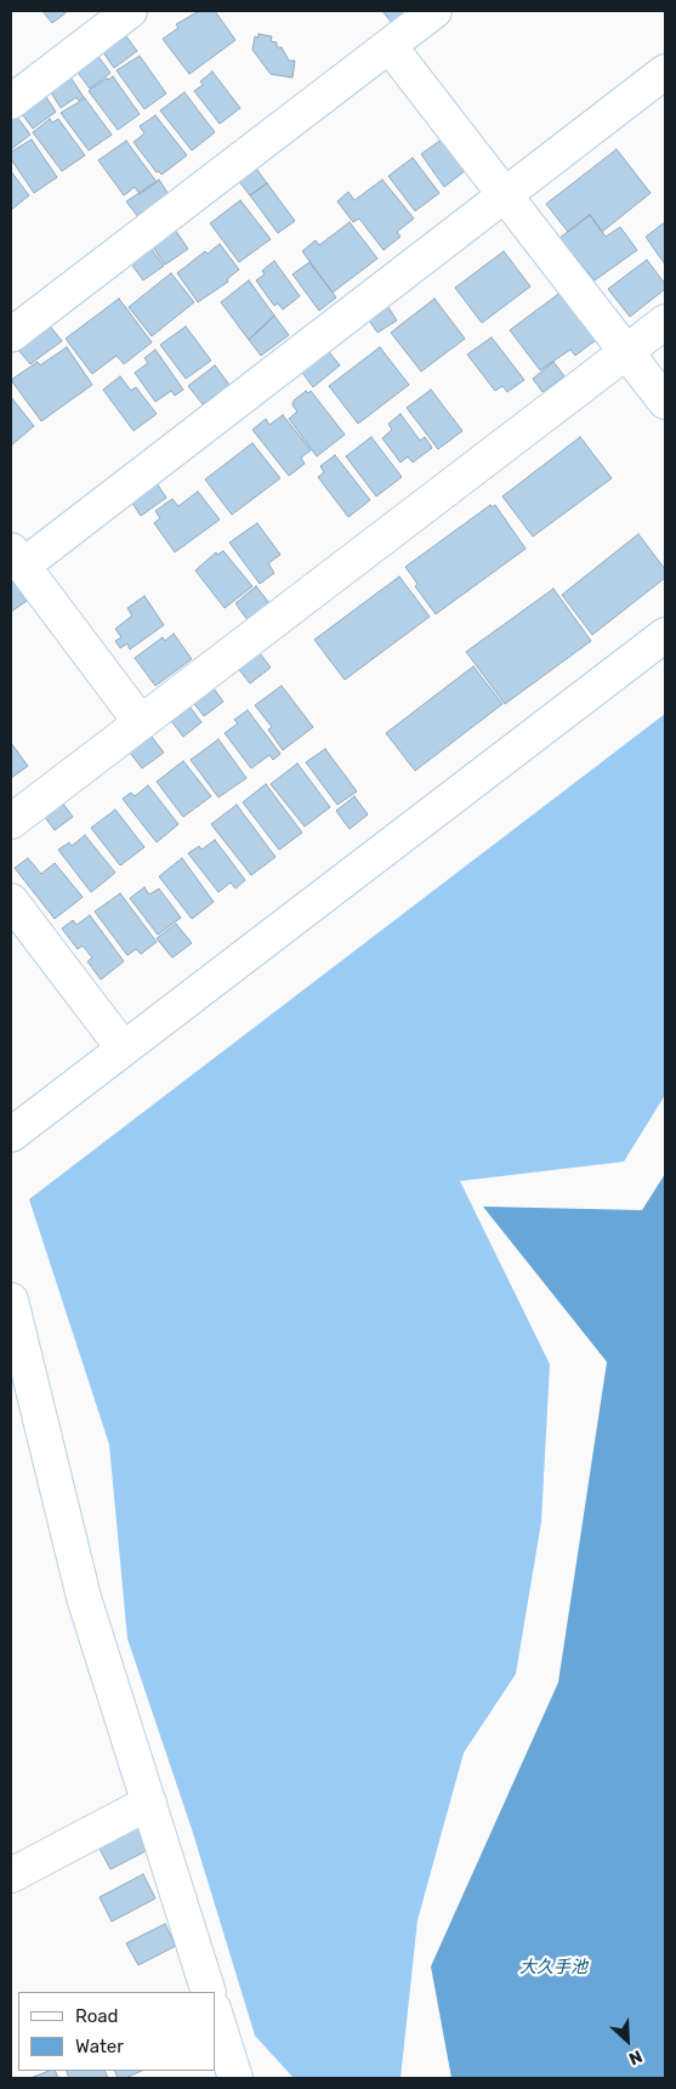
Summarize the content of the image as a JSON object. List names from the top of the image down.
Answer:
{
  "water": ["大久手池"],
  "legend": ["Road", "Water"],
  "north": "bottom right"
}
